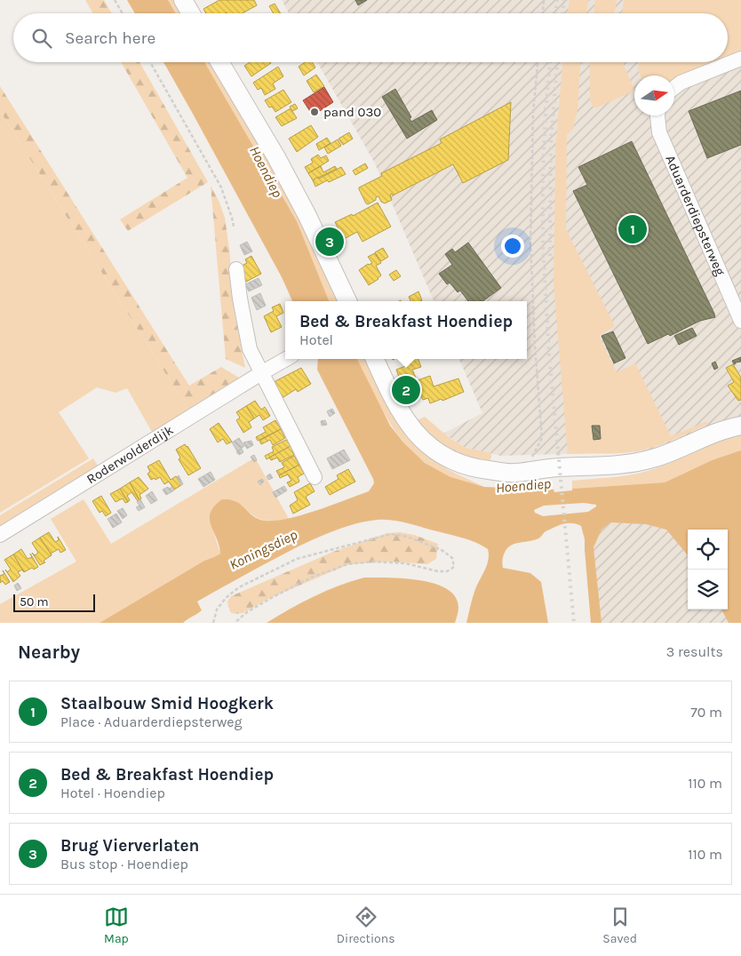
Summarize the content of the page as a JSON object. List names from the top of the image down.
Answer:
{
  "streets": {
    "street": ["Aduarderdiepsterweg", "Roderwolderdijk"]
  },
  "water": ["Hoendiep", "Koningsdiep"],
  "places": ["pand 030"],
  "scale_bar": "50 m",
  "north": "right",
  "page": {
    "search": "Search here",
    "pins": ["1", "3", "2"],
    "popup": ["Bed & Breakfast Hoendiep", "Hotel"],
    "scale": "50 m",
    "heading": ["Nearby", "3 results"],
    "list": [
      {
        "mark": "1",
        "name": "Staalbouw Smid Hoogkerk",
        "note": "Place · Aduarderdiepsterweg",
        "value": "70 m"
      },
      {
        "mark": "2",
        "name": "Bed & Breakfast Hoendiep",
        "note": "Hotel · Hoendiep",
        "value": "110 m"
      },
      {
        "mark": "3",
        "name": "Brug Vierverlaten",
        "note": "Bus stop · Hoendiep",
        "value": "110 m"
      }
    ],
    "nav": ["Map", "Directions", "Saved"]
  }
}
